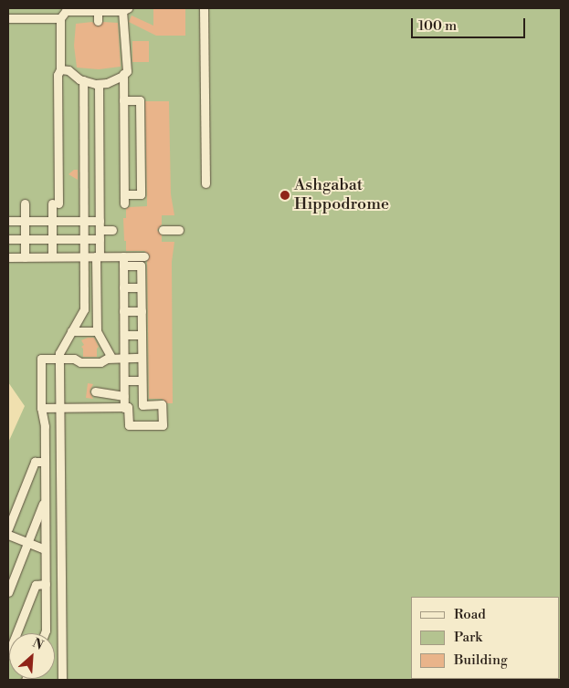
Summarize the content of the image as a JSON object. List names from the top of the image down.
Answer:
{
  "places": ["Ashgabat Hippodrome"],
  "legend": ["Road", "Park", "Building"],
  "scale_bar": "100 m",
  "north": "top right"
}
